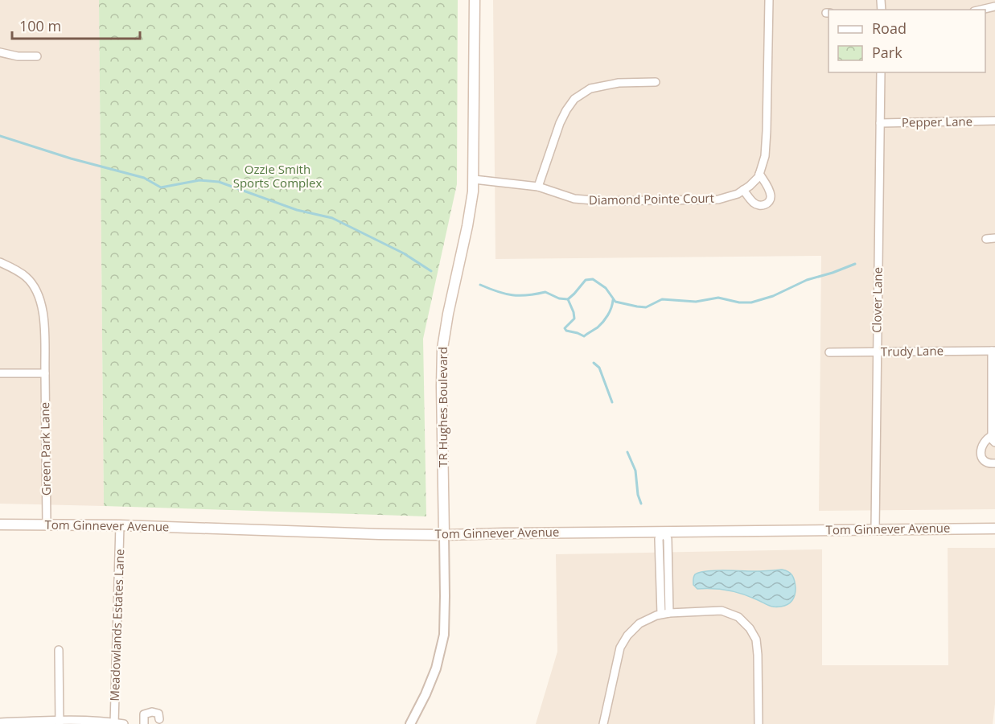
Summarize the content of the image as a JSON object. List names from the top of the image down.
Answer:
{
  "streets": {
    "main road": ["TR Hughes Boulevard", "Tom Ginnever Avenue"],
    "street": [
      "Pepper Lane",
      "Diamond Pointe Court",
      "Clover Lane",
      "Trudy Lane",
      "Green Park Lane",
      "Meadowlands Estates Lane"
    ]
  },
  "crossings": [
    ["Pepper Lane", "Clover Lane"],
    ["Diamond Pointe Court", "TR Hughes Boulevard"],
    ["Clover Lane", "Trudy Lane"],
    ["Clover Lane", "Tom Ginnever Avenue"],
    ["TR Hughes Boulevard", "Tom Ginnever Avenue"],
    ["Green Park Lane", "Tom Ginnever Avenue"],
    ["Tom Ginnever Avenue", "Meadowlands Estates Lane"]
  ],
  "parks": ["Ozzie Smith Sports Complex"],
  "legend": ["Road", "Park"],
  "scale_bar": "100 m"
}
